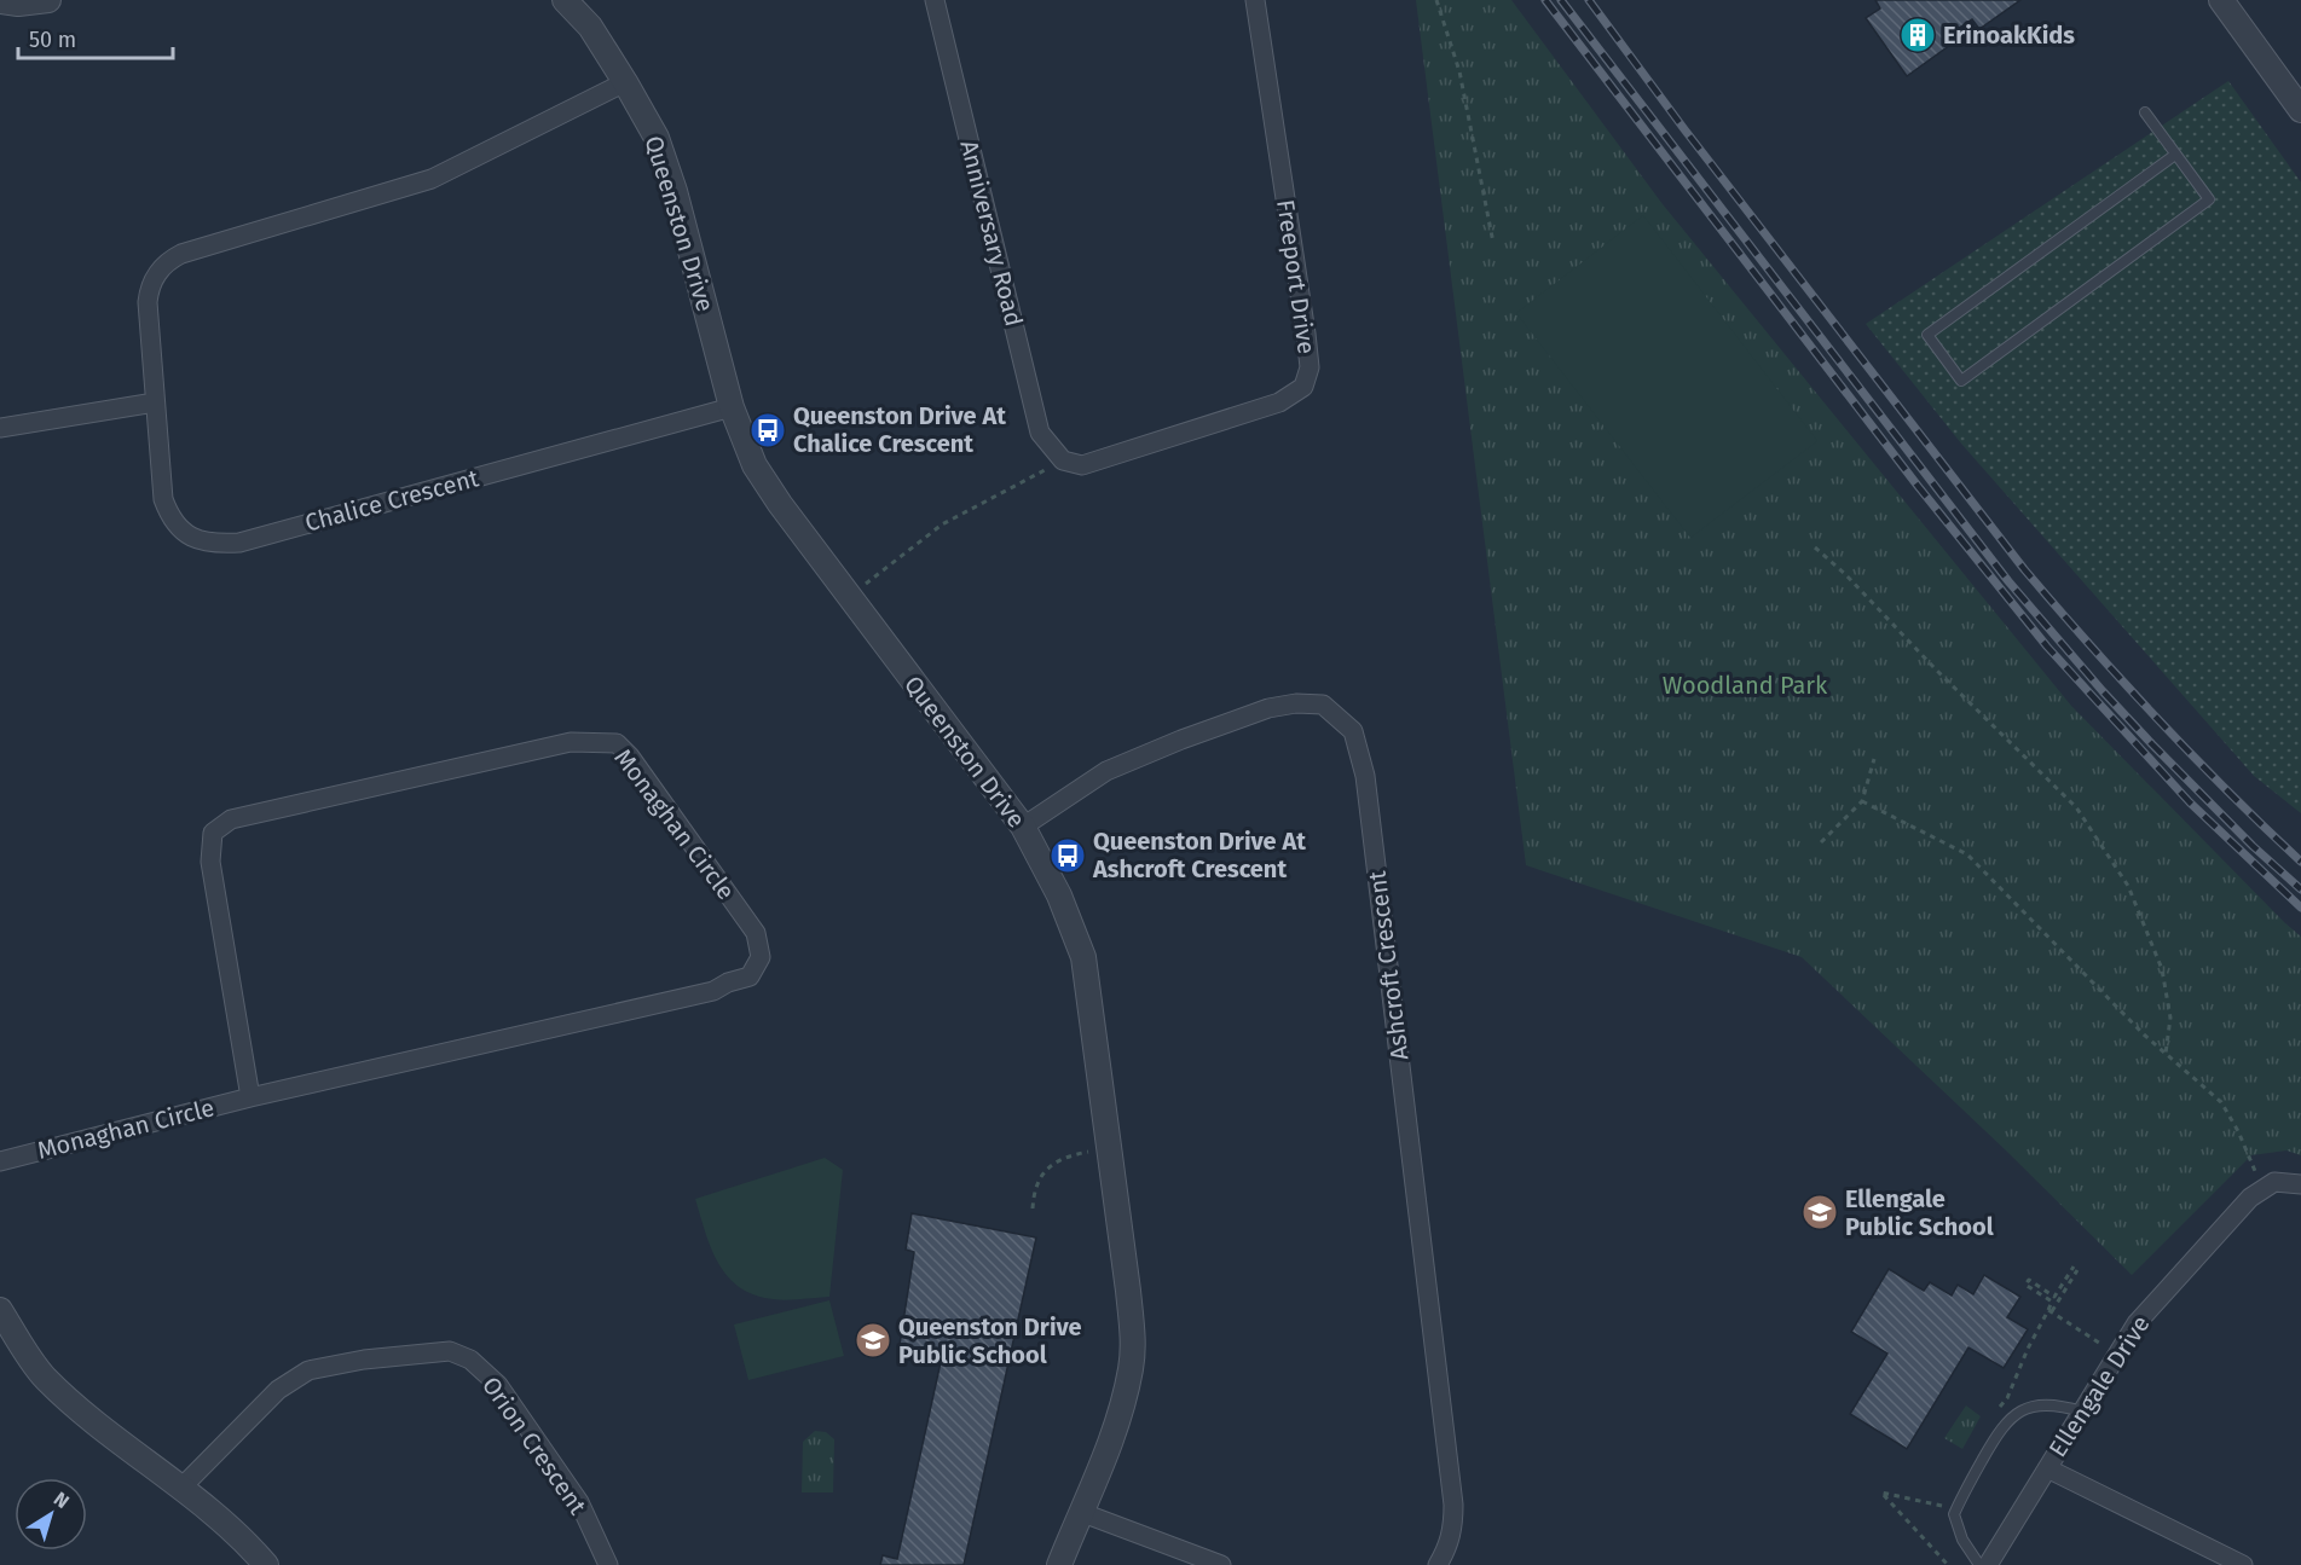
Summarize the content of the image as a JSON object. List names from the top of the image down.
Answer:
{
  "streets": {
    "street": [
      "Queenston Drive",
      "Anniversary Road",
      "Freeport Drive",
      "Chalice Crescent",
      "Monaghan Circle",
      "Ashcroft Crescent",
      "Ellengale Drive",
      "Orion Crescent"
    ]
  },
  "crossings": [
    ["Queenston Drive", "Chalice Crescent"],
    ["Queenston Drive", "Ashcroft Crescent"],
    ["Anniversary Road", "Freeport Drive"]
  ],
  "parks": ["Woodland Park"],
  "places": {
    "building": ["ErinoakKids"],
    "bus stop": ["Queenston Drive At Chalice Crescent", "Queenston Drive At Ashcroft Crescent"],
    "school or university": ["Ellengale Public School", "Queenston Drive Public School"]
  },
  "scale_bar": "50 m",
  "north": "top right"
}
